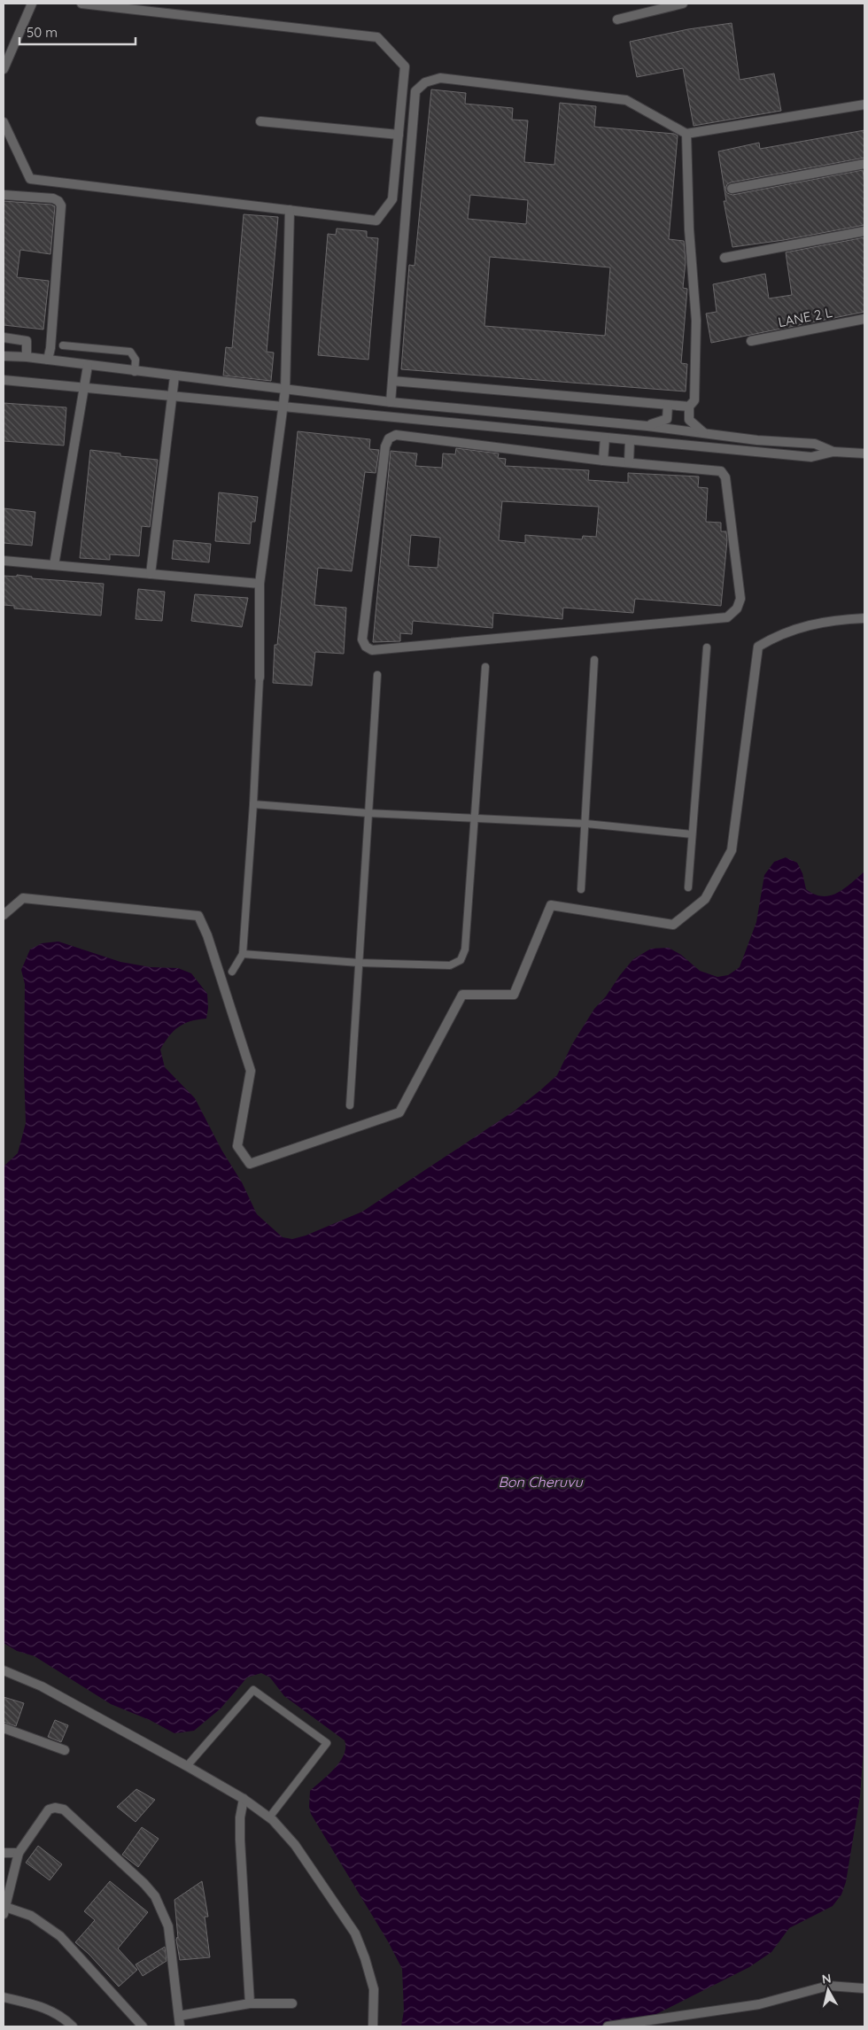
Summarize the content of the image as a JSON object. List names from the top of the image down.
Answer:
{
  "streets": {
    "street": ["LANE 2 L"]
  },
  "water": ["Bon Cheruvu"],
  "scale_bar": "50 m",
  "north": "top"
}
